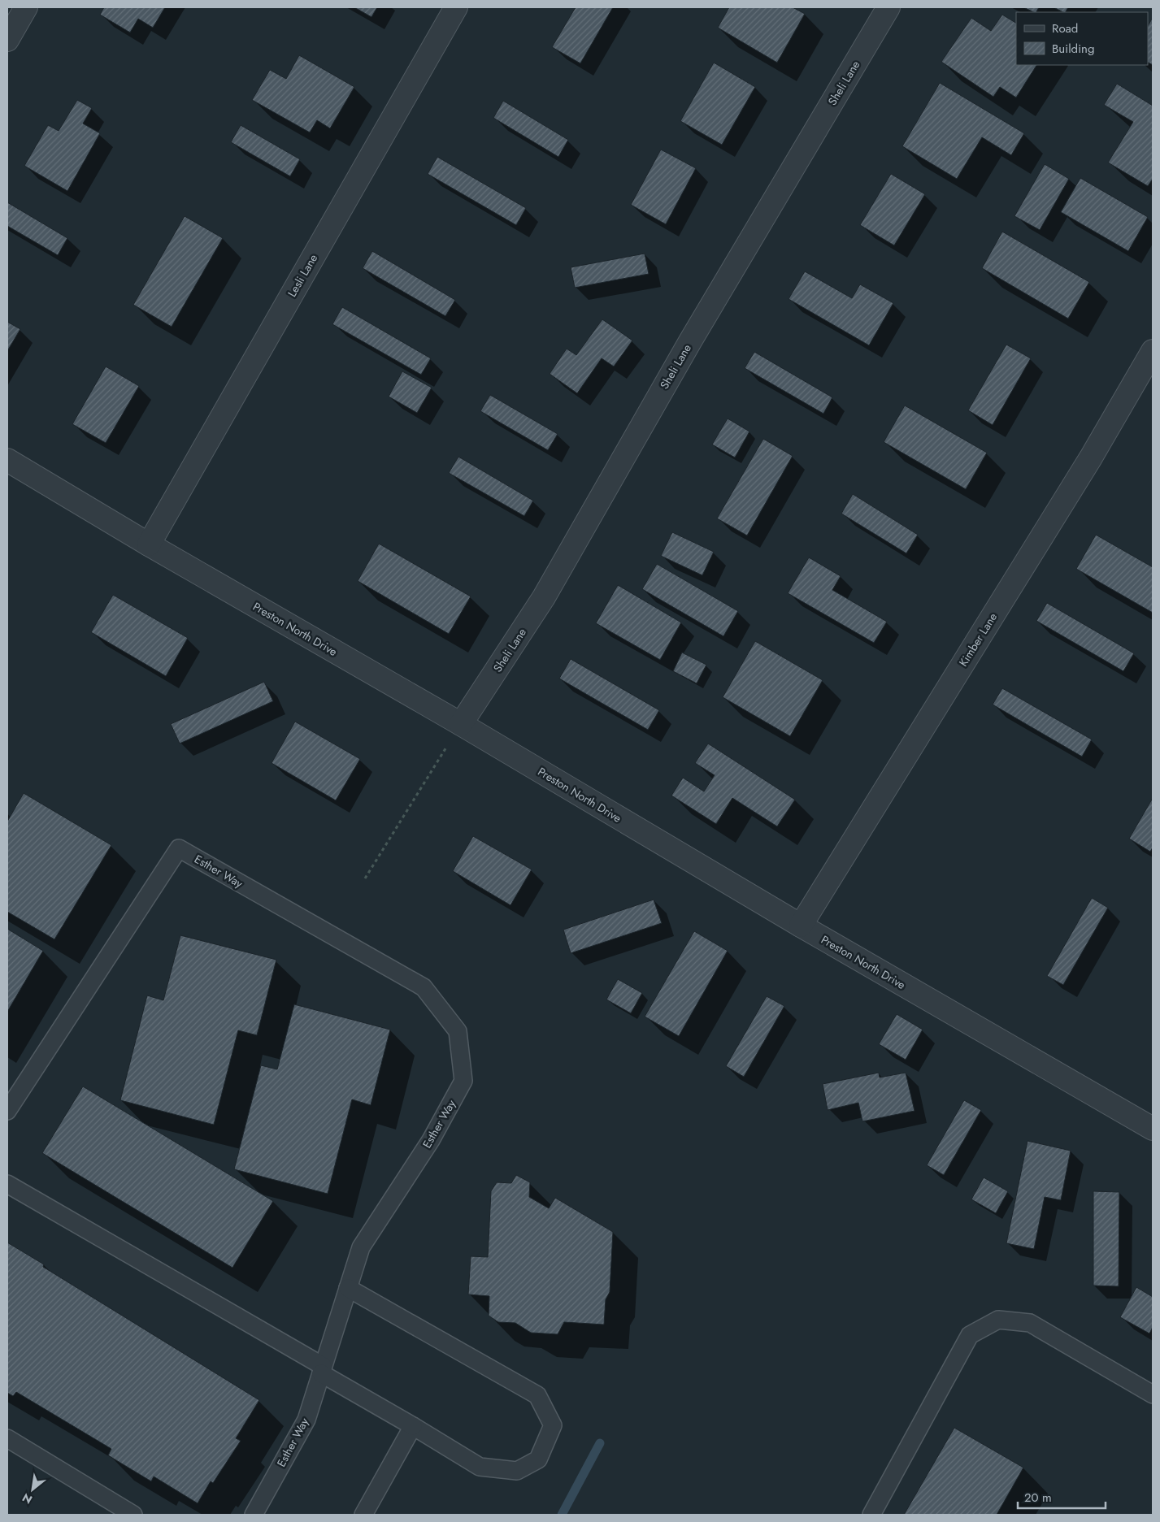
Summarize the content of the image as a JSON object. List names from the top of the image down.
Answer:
{
  "streets": {
    "street": [
      "Sheli Lane",
      "Lesli Lane",
      "Preston North Drive",
      "Kimber Lane"
    ],
    "lane": ["Esther Way"]
  },
  "crossings": [
    ["Sheli Lane", "Preston North Drive"],
    ["Lesli Lane", "Preston North Drive"],
    ["Preston North Drive", "Kimber Lane"]
  ],
  "legend": ["Road", "Building"],
  "scale_bar": "20 m",
  "north": "bottom left"
}
